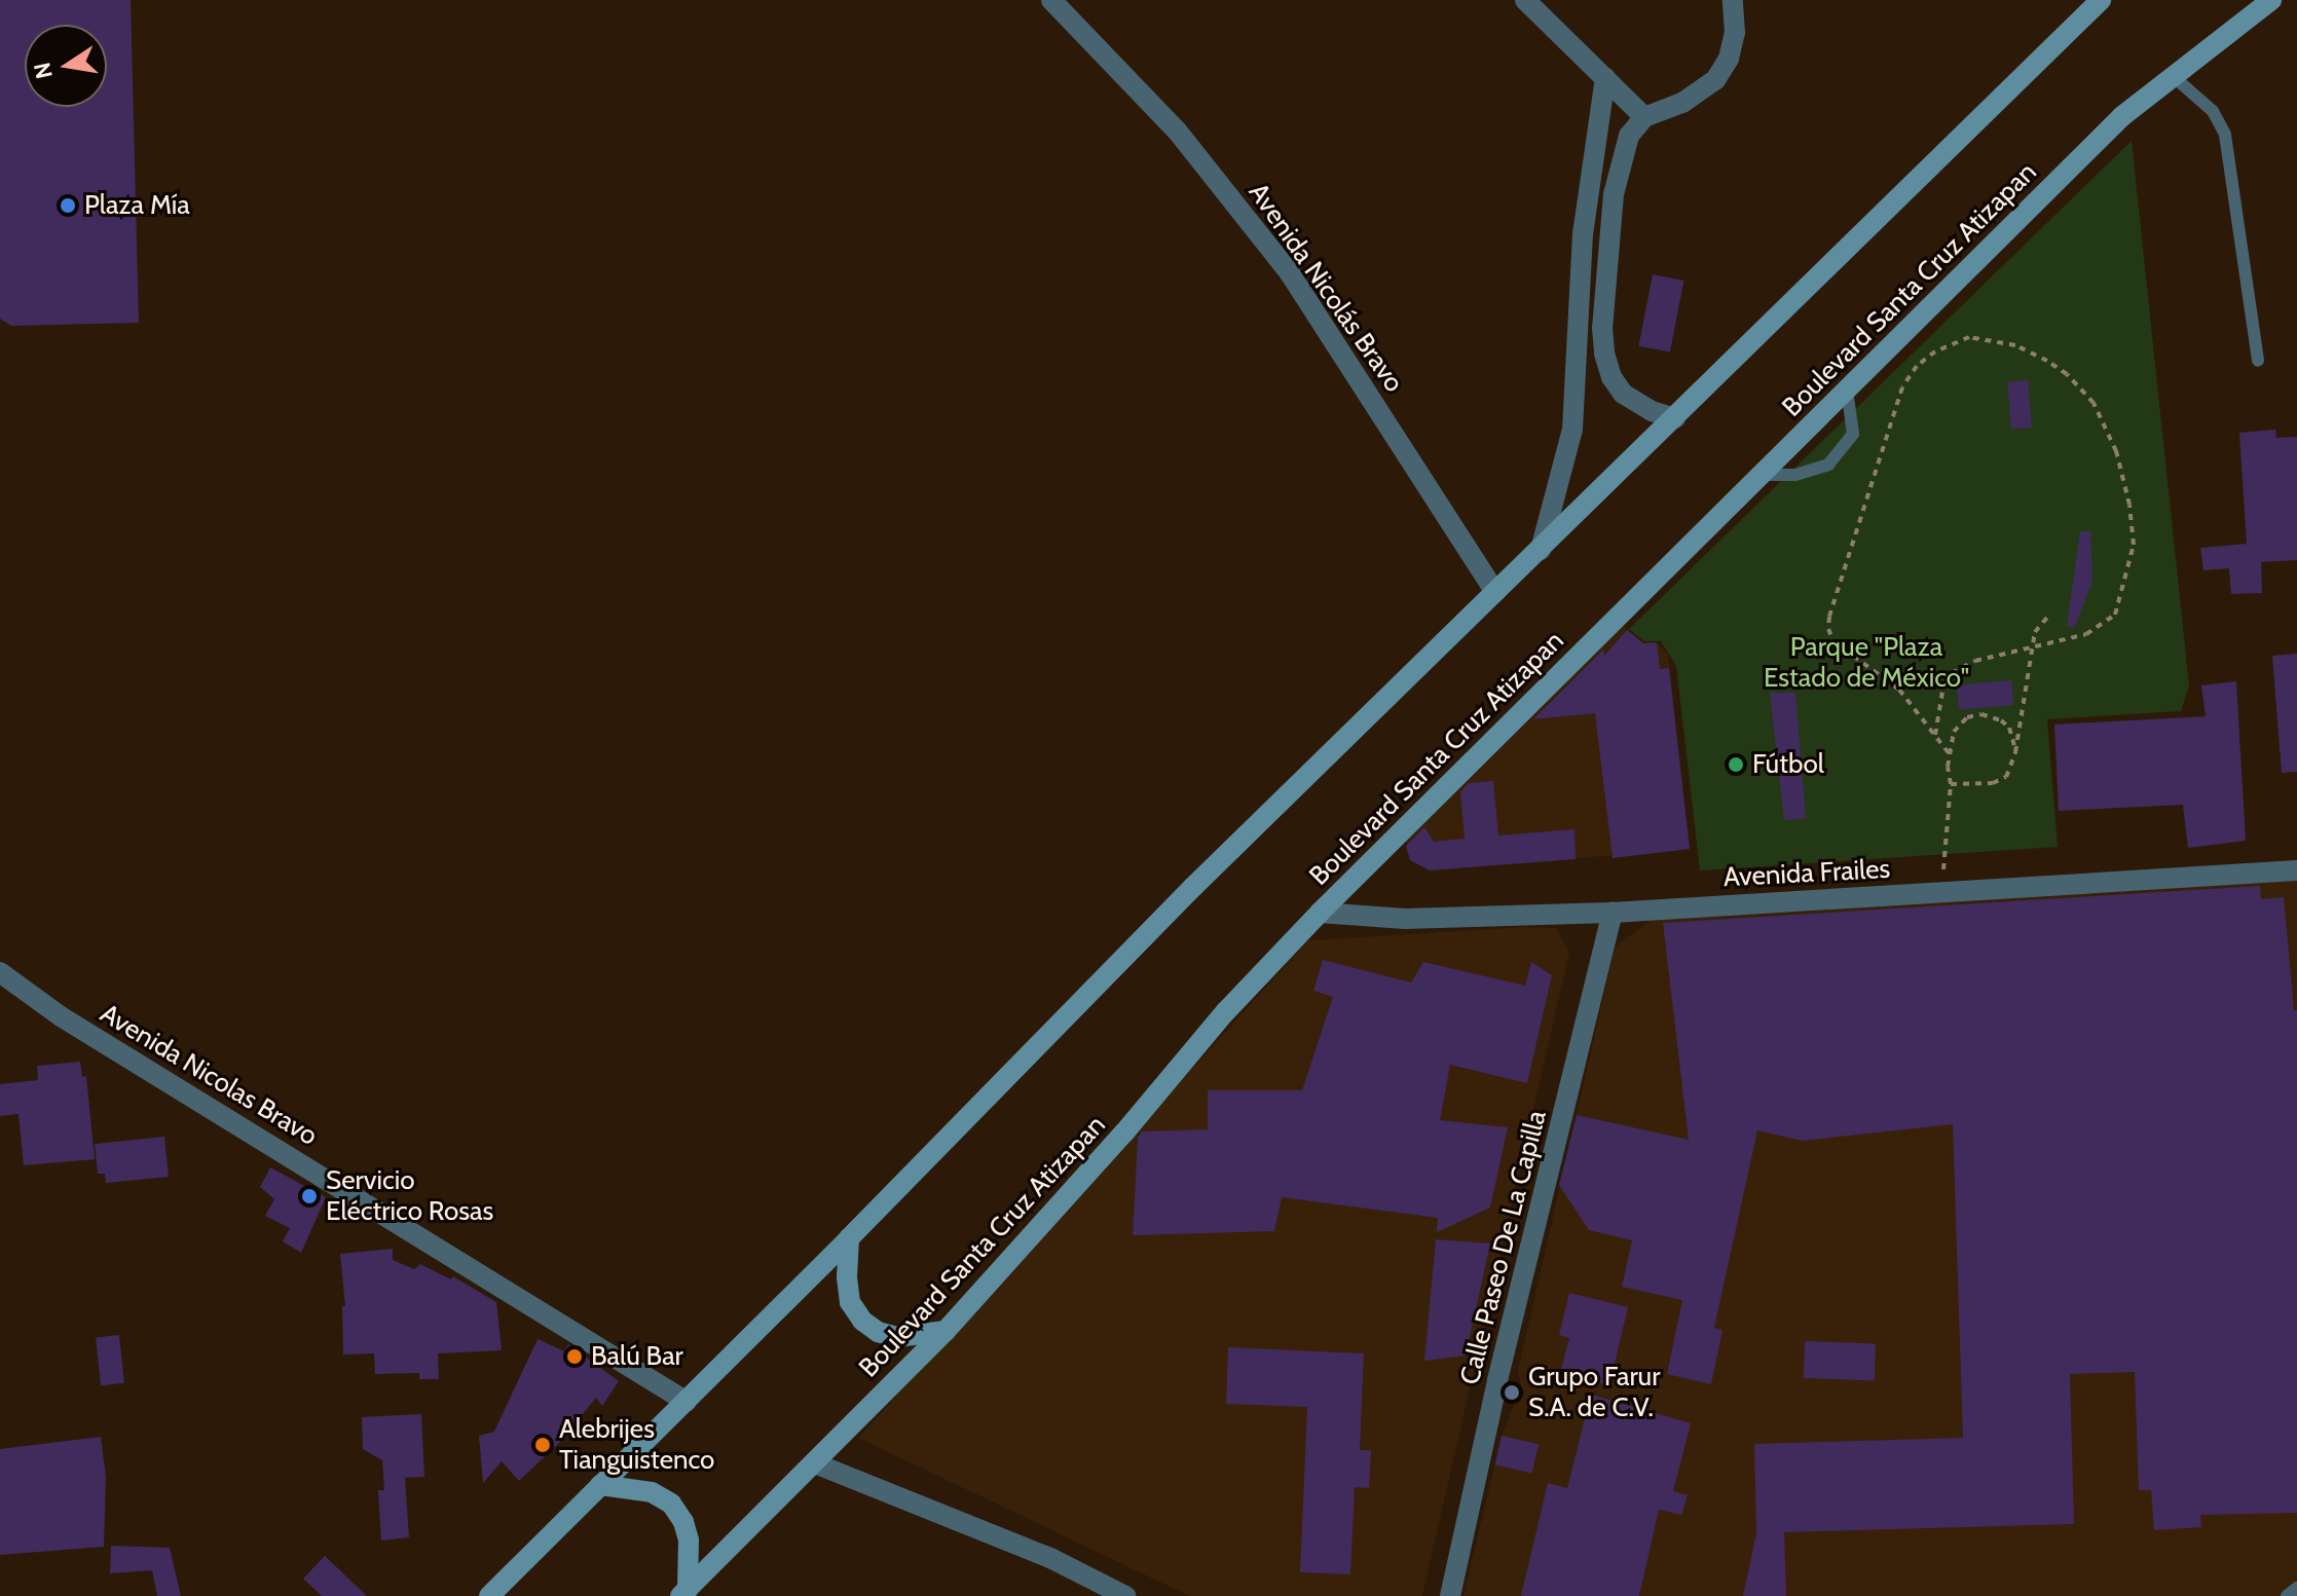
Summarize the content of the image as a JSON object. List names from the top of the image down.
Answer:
{
  "streets": {
    "main road": ["Boulevard Santa Cruz Atizapan"],
    "street": [
      "Avenida Nicolás Bravo",
      "Avenida Frailes",
      "Avenida Nicolas Bravo",
      "Calle Paseo De La Capilla"
    ]
  },
  "crossings": [
    ["Boulevard Santa Cruz Atizapan", "Avenida Frailes"],
    ["Avenida Frailes", "Calle Paseo De La Capilla"]
  ],
  "parks": ["Parque \"Plaza Estado de México\""],
  "places": [
    "Plaza Mía",
    "Fútbol",
    "Servicio Eléctrico Rosas",
    "Balú Bar",
    "Grupo Farur S.A. de C.V.",
    "Alebrijes Tianguistenco"
  ],
  "north": "left"
}
